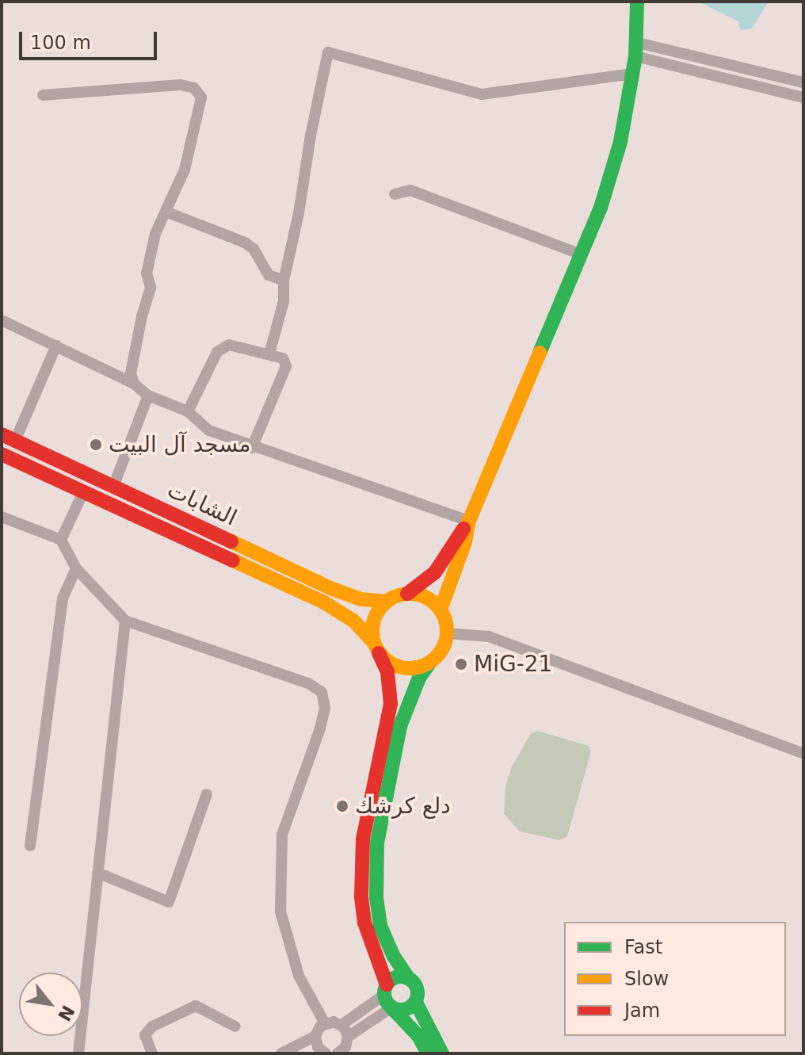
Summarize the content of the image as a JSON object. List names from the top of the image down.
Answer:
{
  "streets": {
    "main road": ["الشابات"]
  },
  "places": ["مسجد آل البيت", "MiG-21", "دلع كرشك"],
  "legend": ["Fast", "Slow", "Jam"],
  "scale_bar": "100 m",
  "north": "bottom right"
}
